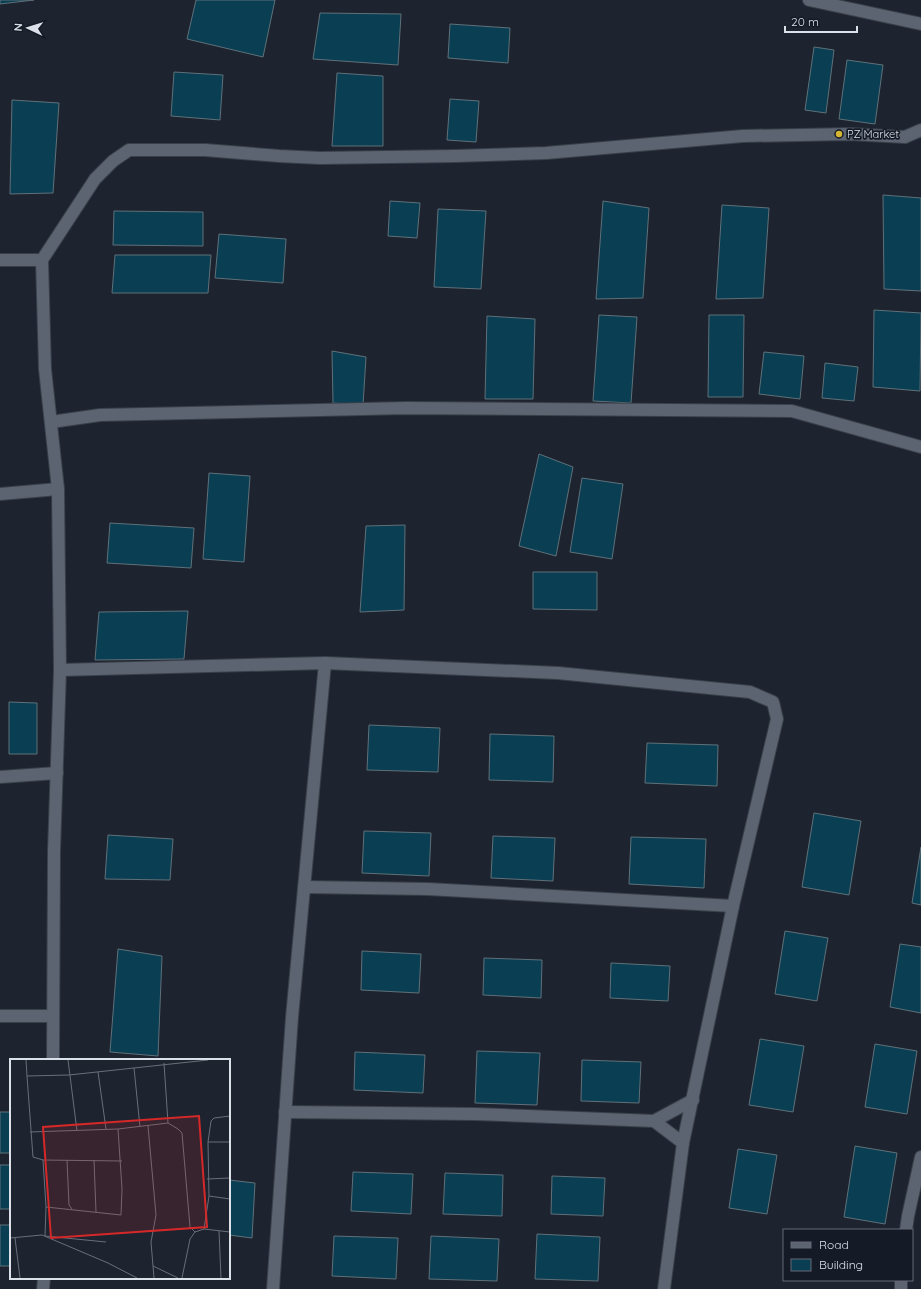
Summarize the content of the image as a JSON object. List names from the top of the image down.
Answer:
{
  "places": ["PZ Market"],
  "legend": ["Road", "Building"],
  "scale_bar": "20 m",
  "north": "left"
}
